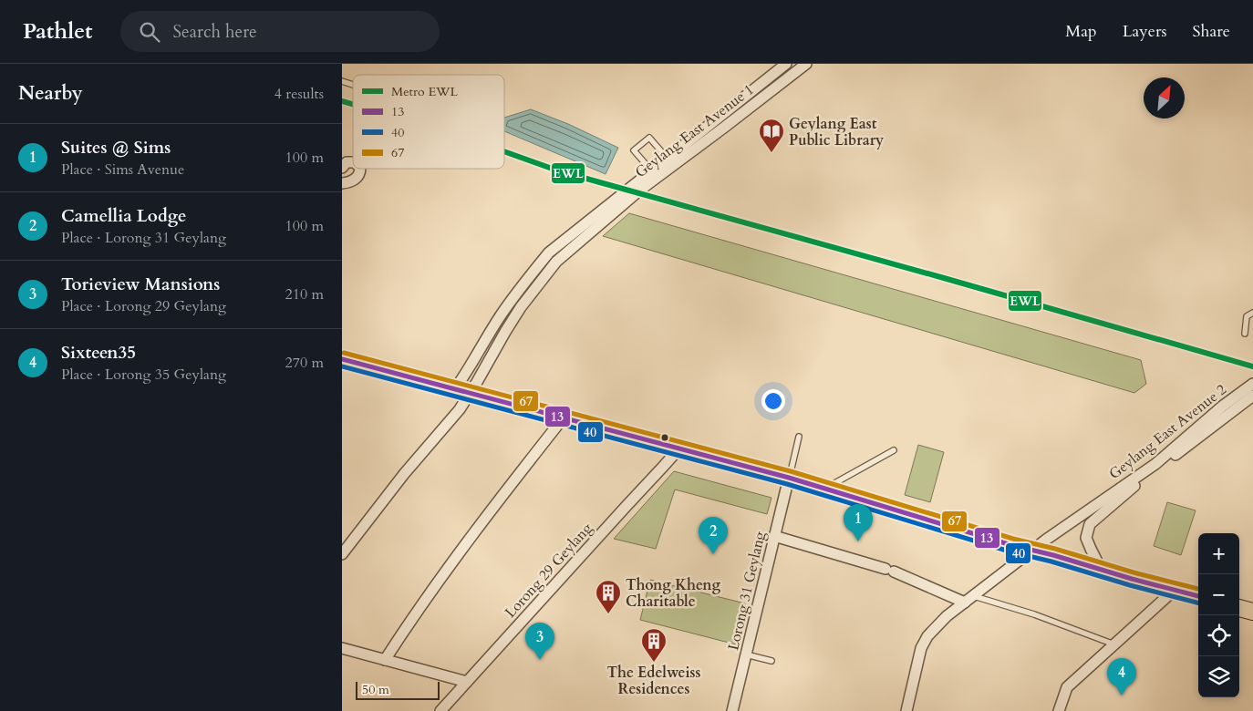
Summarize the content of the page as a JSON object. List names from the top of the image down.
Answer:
{
  "streets": {
    "street": [
      "Geylang East Avenue 1",
      "Geylang East Avenue 2",
      "Lorong 29 Geylang",
      "Lorong 31 Geylang"
    ]
  },
  "places": {
    "library": ["Geylang East Public Library"],
    "building": ["Thong Kheng Charitable", "The Edelweiss Residences"]
  },
  "lines": [
    "metro line EWL",
    "transit line 67",
    "transit line 13",
    "transit line 40"
  ],
  "legend": [
    "Metro EWL",
    "13",
    "40",
    "67"
  ],
  "scale_bar": "50 m",
  "north": "top right",
  "page": {
    "header": "Pathlet",
    "search": "Search here",
    "nav": ["Map", "Layers", "Share"],
    "heading": ["Nearby", "4 results"],
    "list": [
      {
        "mark": "1",
        "name": "Suites @ Sims",
        "note": "Place · Sims Avenue",
        "value": "100 m"
      },
      {
        "mark": "2",
        "name": "Camellia Lodge",
        "note": "Place · Lorong 31 Geylang",
        "value": "100 m"
      },
      {
        "mark": "3",
        "name": "Torieview Mansions",
        "note": "Place · Lorong 29 Geylang",
        "value": "210 m"
      },
      {
        "mark": "4",
        "name": "Sixteen35",
        "note": "Place · Lorong 35 Geylang",
        "value": "270 m"
      }
    ],
    "pins": [
      "1",
      "2",
      "3",
      "4"
    ],
    "map_buttons": ["+", "−"],
    "scale": "50 m"
  }
}
